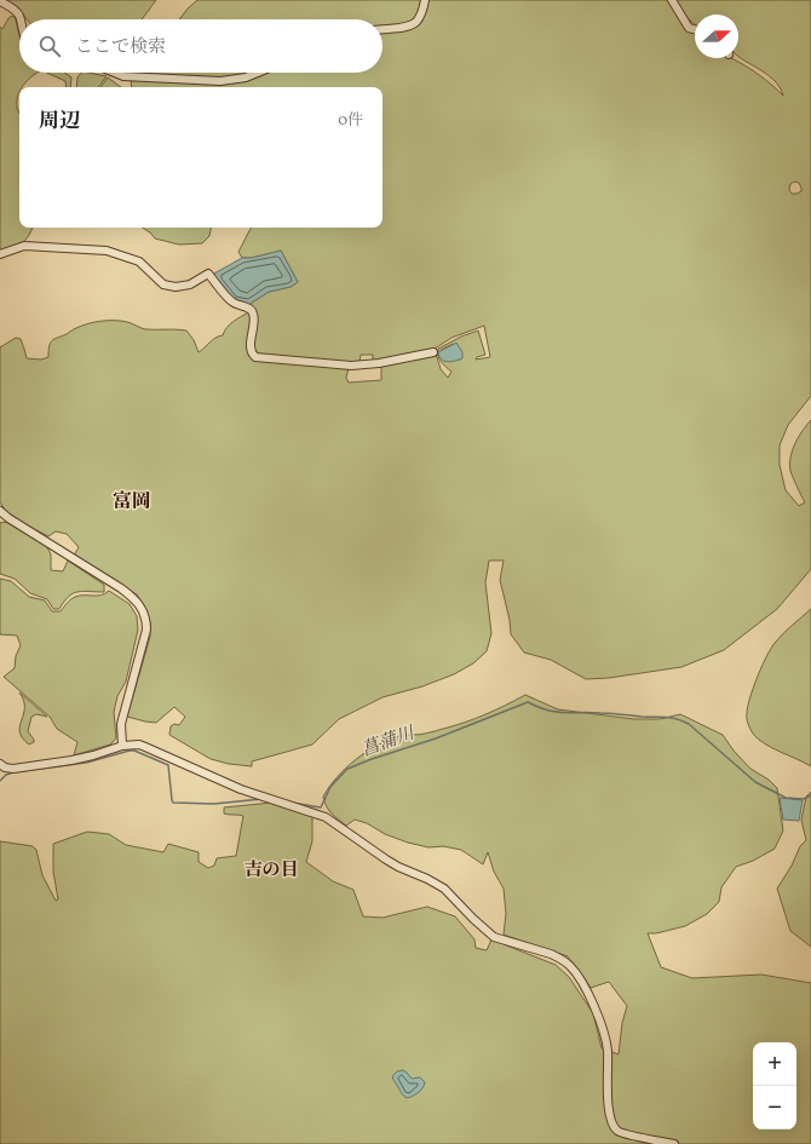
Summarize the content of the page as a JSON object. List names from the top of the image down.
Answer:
{
  "districts": ["富岡", "吉の目"],
  "water": ["菖蒲川"],
  "north": "right",
  "page": {
    "search": "ここで検索",
    "heading": ["周辺", "0件"],
    "map_buttons": ["+", "−"]
  }
}
